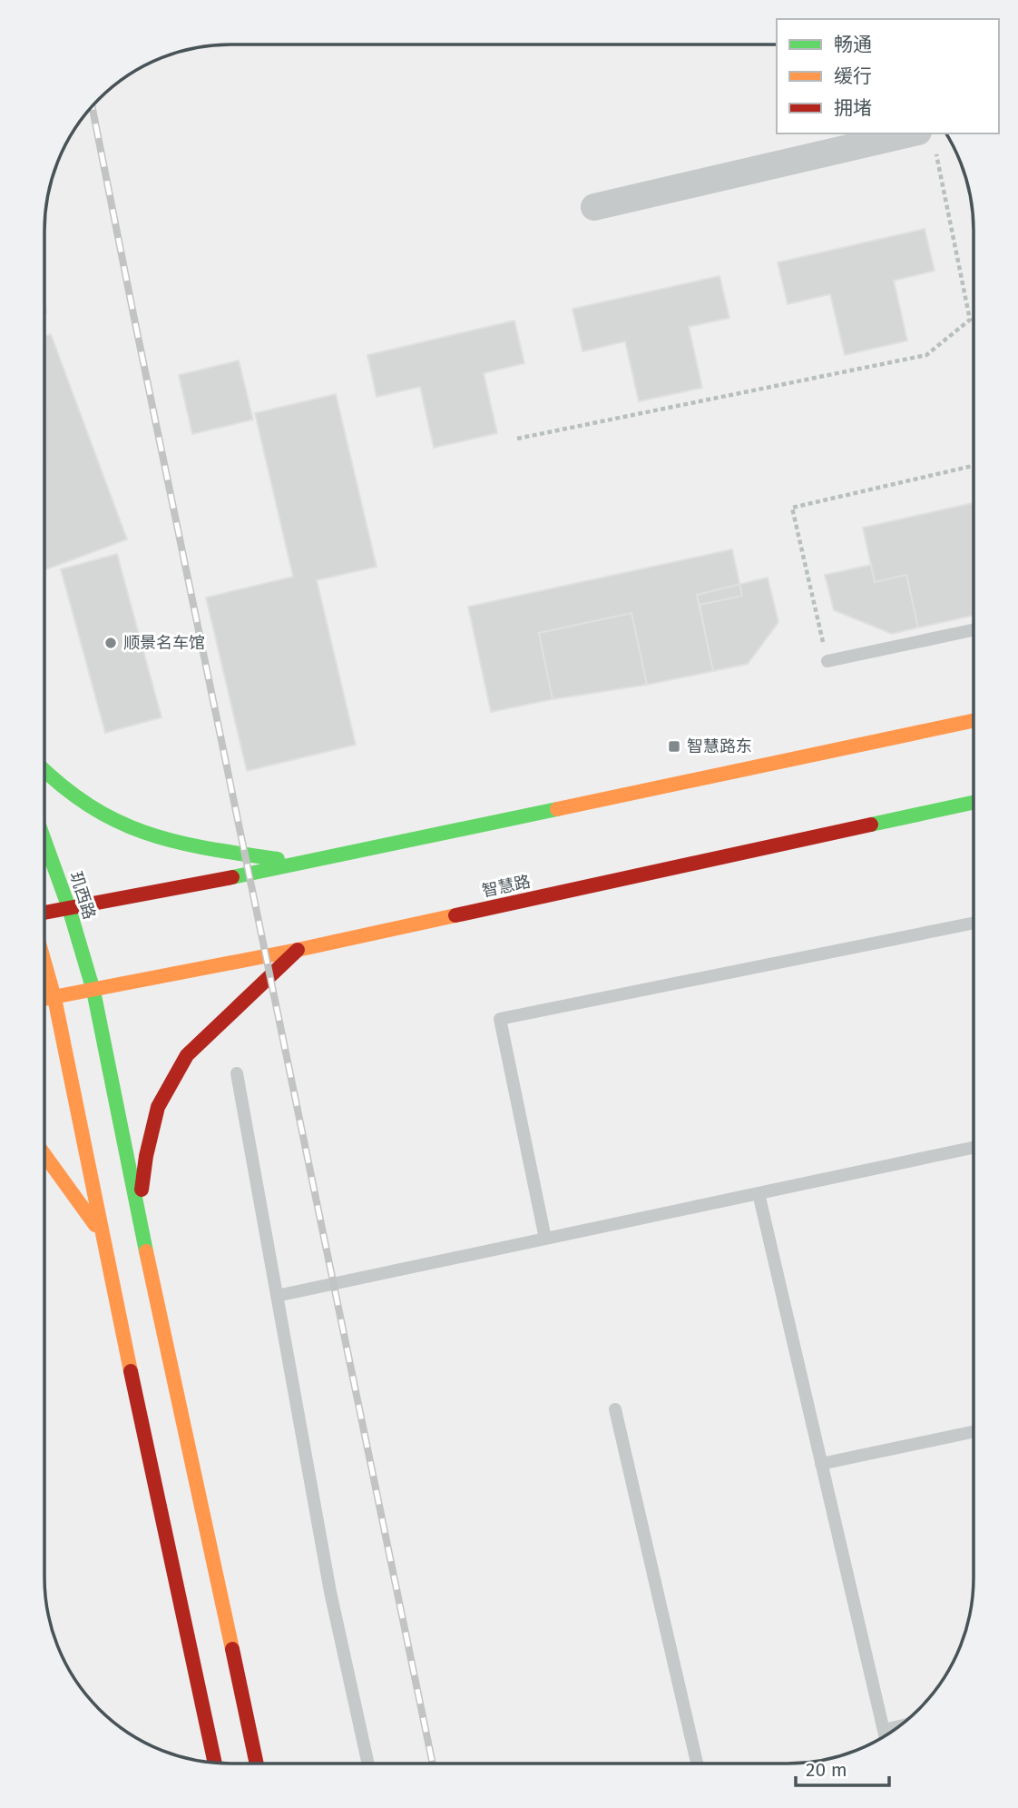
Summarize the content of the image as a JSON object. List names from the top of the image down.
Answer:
{
  "streets": {
    "main road": ["智慧路", "玑西路"]
  },
  "crossings": [
    ["智慧路", "玑西路"]
  ],
  "places": {
    "other": ["顺景名车馆"],
    "transit": ["智慧路东"]
  },
  "legend": ["畅通", "缓行", "拥堵"],
  "scale_bar": "20 m"
}
